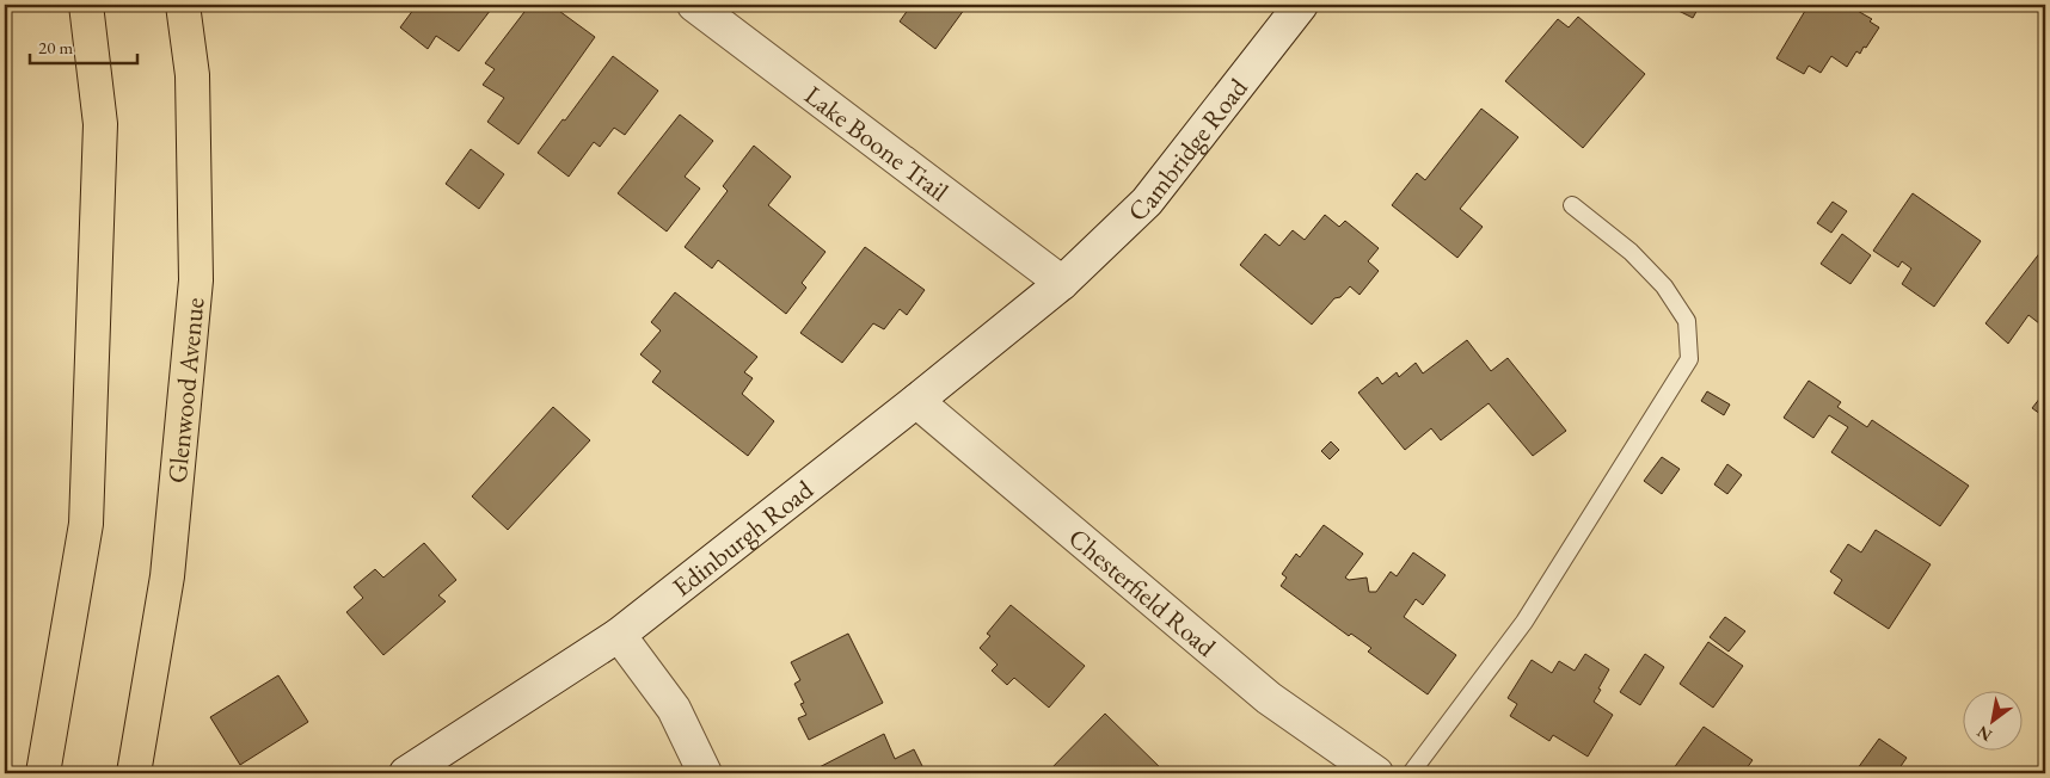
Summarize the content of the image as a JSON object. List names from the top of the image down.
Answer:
{
  "streets": {
    "main road": ["Glenwood Avenue"],
    "street": [
      "Lake Boone Trail",
      "Cambridge Road",
      "Edinburgh Road",
      "Chesterfield Road"
    ]
  },
  "crossings": [
    ["Lake Boone Trail", "Cambridge Road"],
    ["Lake Boone Trail", "Edinburgh Road"],
    ["Cambridge Road", "Edinburgh Road"],
    ["Edinburgh Road", "Chesterfield Road"]
  ],
  "scale_bar": "20 m",
  "north": "bottom left"
}
